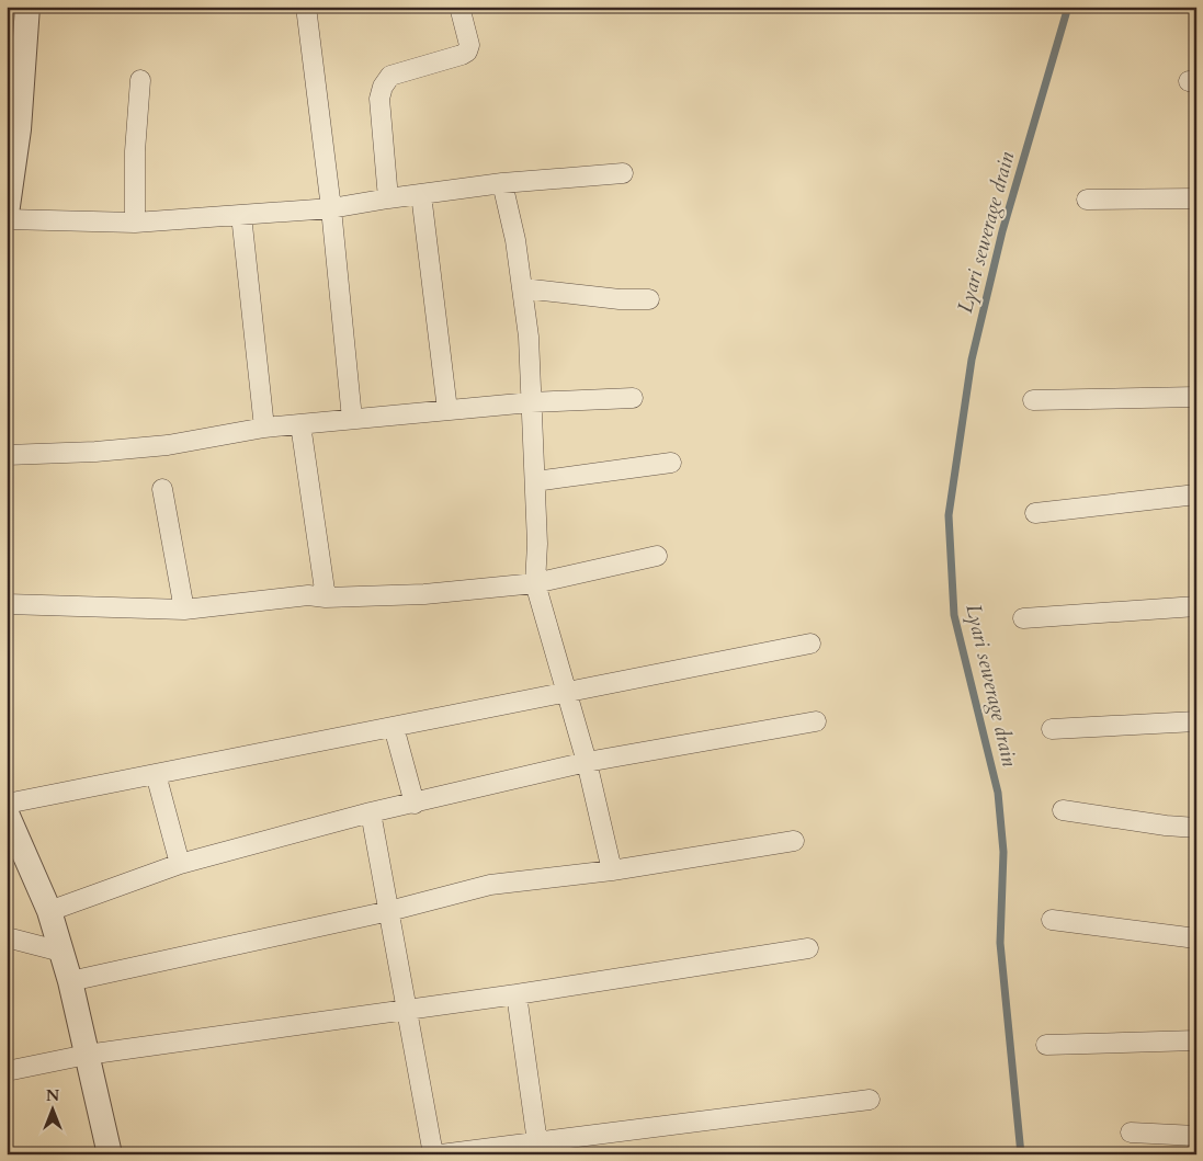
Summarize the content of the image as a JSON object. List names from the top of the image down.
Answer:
{
  "water": ["Lyari sewerage drain"],
  "north": "top"
}
